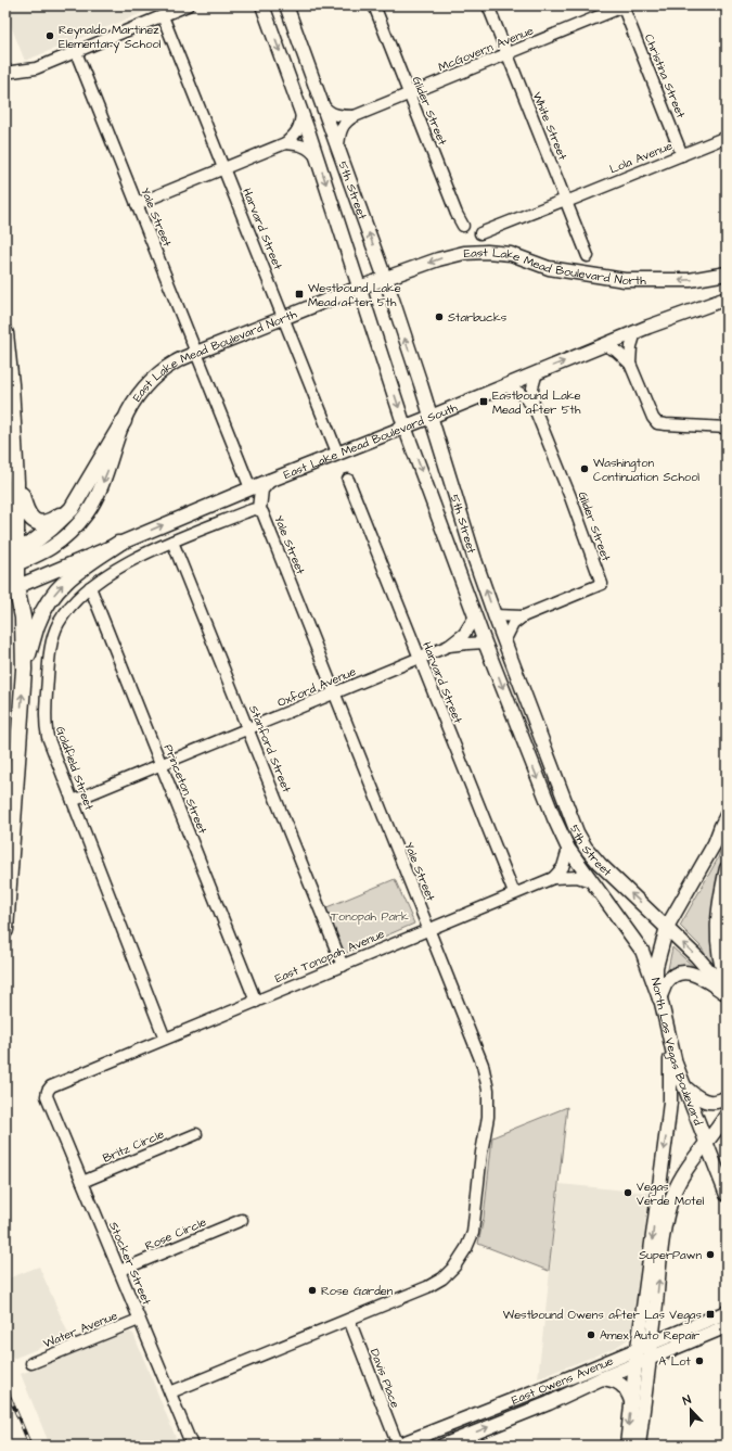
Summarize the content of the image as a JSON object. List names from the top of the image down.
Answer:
{
  "streets": {
    "main road": [
      "5th Street",
      "East Lake Mead Boulevard North",
      "East Lake Mead Boulevard South",
      "North Las Vegas Boulevard",
      "East Owens Avenue"
    ],
    "street": [
      "McGovern Avenue",
      "Christina Street",
      "Glider Street",
      "White Street",
      "Lola Avenue",
      "Yale Street",
      "Harvard Street",
      "Oxford Avenue",
      "Stanford Street",
      "Goldfield Street",
      "Princeton Street",
      "East Tonopah Avenue",
      "Britz Circle",
      "Rose Circle",
      "Stocker Street",
      "Water Avenue",
      "Davis Place"
    ]
  },
  "crossings": [
    ["McGovern Avenue", "Christina Street"],
    ["McGovern Avenue", "Glider Street"],
    ["McGovern Avenue", "White Street"],
    ["McGovern Avenue", "5th Street"],
    ["Christina Street", "Lola Avenue"],
    ["Glider Street", "East Lake Mead Boulevard South"],
    ["White Street", "Lola Avenue"],
    ["5th Street", "East Lake Mead Boulevard North"],
    ["5th Street", "East Lake Mead Boulevard South"],
    ["5th Street", "Oxford Avenue"],
    ["5th Street", "East Tonopah Avenue"],
    ["5th Street", "North Las Vegas Boulevard"],
    ["Yale Street", "East Lake Mead Boulevard North"],
    ["Yale Street", "East Lake Mead Boulevard South"],
    ["Yale Street", "Oxford Avenue"],
    ["Yale Street", "Goldfield Street"],
    ["Yale Street", "East Tonopah Avenue"],
    ["Yale Street", "Stocker Street"],
    ["Yale Street", "Davis Place"],
    ["Harvard Street", "East Lake Mead Boulevard North"],
    ["Harvard Street", "East Lake Mead Boulevard South"],
    ["Harvard Street", "Oxford Avenue"],
    ["Harvard Street", "East Tonopah Avenue"],
    ["Oxford Avenue", "Stanford Street"],
    ["Oxford Avenue", "Goldfield Street"],
    ["Oxford Avenue", "Princeton Street"],
    ["Stanford Street", "Goldfield Street"],
    ["Stanford Street", "East Tonopah Avenue"],
    ["Goldfield Street", "Princeton Street"],
    ["Goldfield Street", "East Tonopah Avenue"],
    ["Princeton Street", "East Tonopah Avenue"],
    ["East Tonopah Avenue", "Stocker Street"],
    ["Britz Circle", "Stocker Street"],
    ["Rose Circle", "Stocker Street"],
    ["Stocker Street", "Water Avenue"],
    ["Davis Place", "East Owens Avenue"]
  ],
  "one_way": ["East Lake Mead Boulevard North"],
  "parks": ["Tonopah Park"],
  "places": {
    "other": [
      "Reynaldo Martinez Elementary School",
      "Starbucks",
      "Washington Continuation School",
      "Vegas Verde Motel",
      "SuperPawn",
      "Rose Garden",
      "Amex Auto Repair",
      "A Lot"
    ],
    "transit": ["Westbound Lake Mead after 5th", "Eastbound Lake Mead after 5th", "Westbound Owens after Las Vegas"]
  },
  "north": "top"
}
